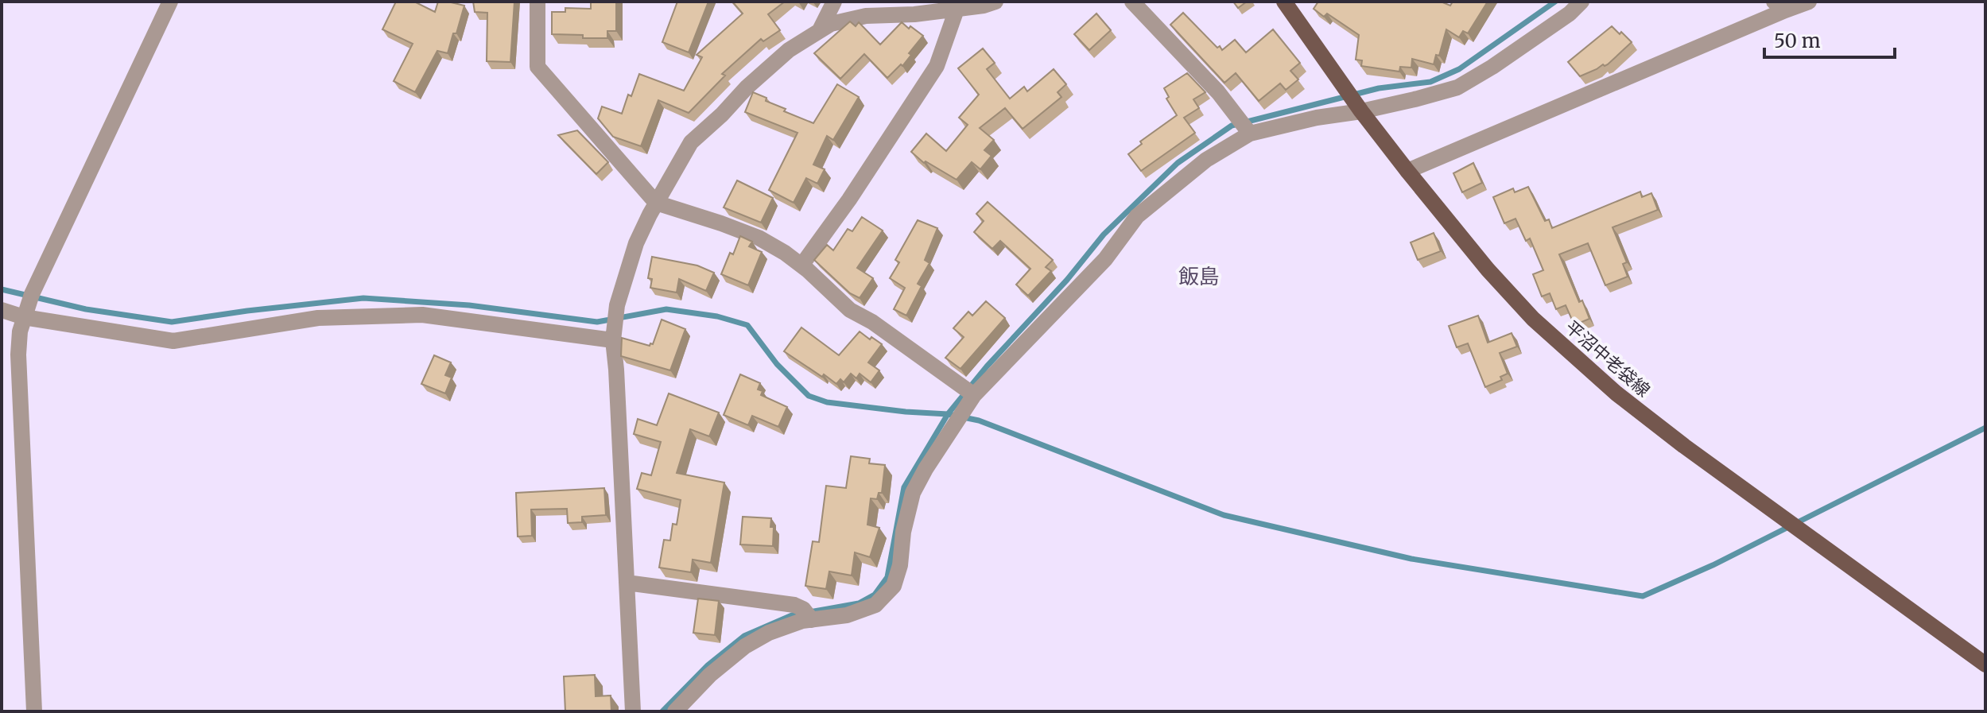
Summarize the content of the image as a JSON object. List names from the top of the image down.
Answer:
{
  "streets": {
    "main road": ["平沼中老袋線"]
  },
  "districts": ["飯島"],
  "scale_bar": "50 m"
}
